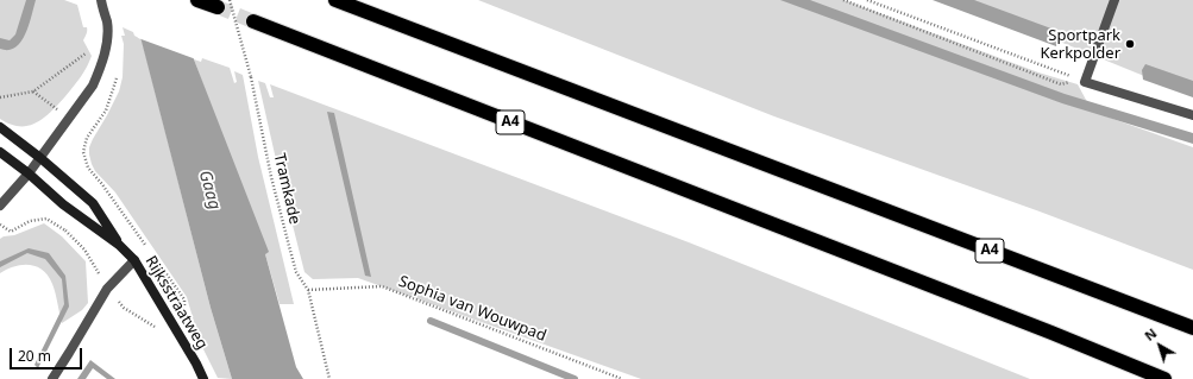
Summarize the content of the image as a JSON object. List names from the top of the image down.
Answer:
{
  "streets": {
    "highway": ["A4"],
    "main road": ["Rijksstraatweg"],
    "path": ["Tramkade", "Sophia van Wouwpad"]
  },
  "crossings": [
    ["Tramkade", "Sophia van Wouwpad"]
  ],
  "water": ["Gaag"],
  "places": ["Sportpark Kerkpolder"],
  "scale_bar": "20 m",
  "north": "top left"
}
